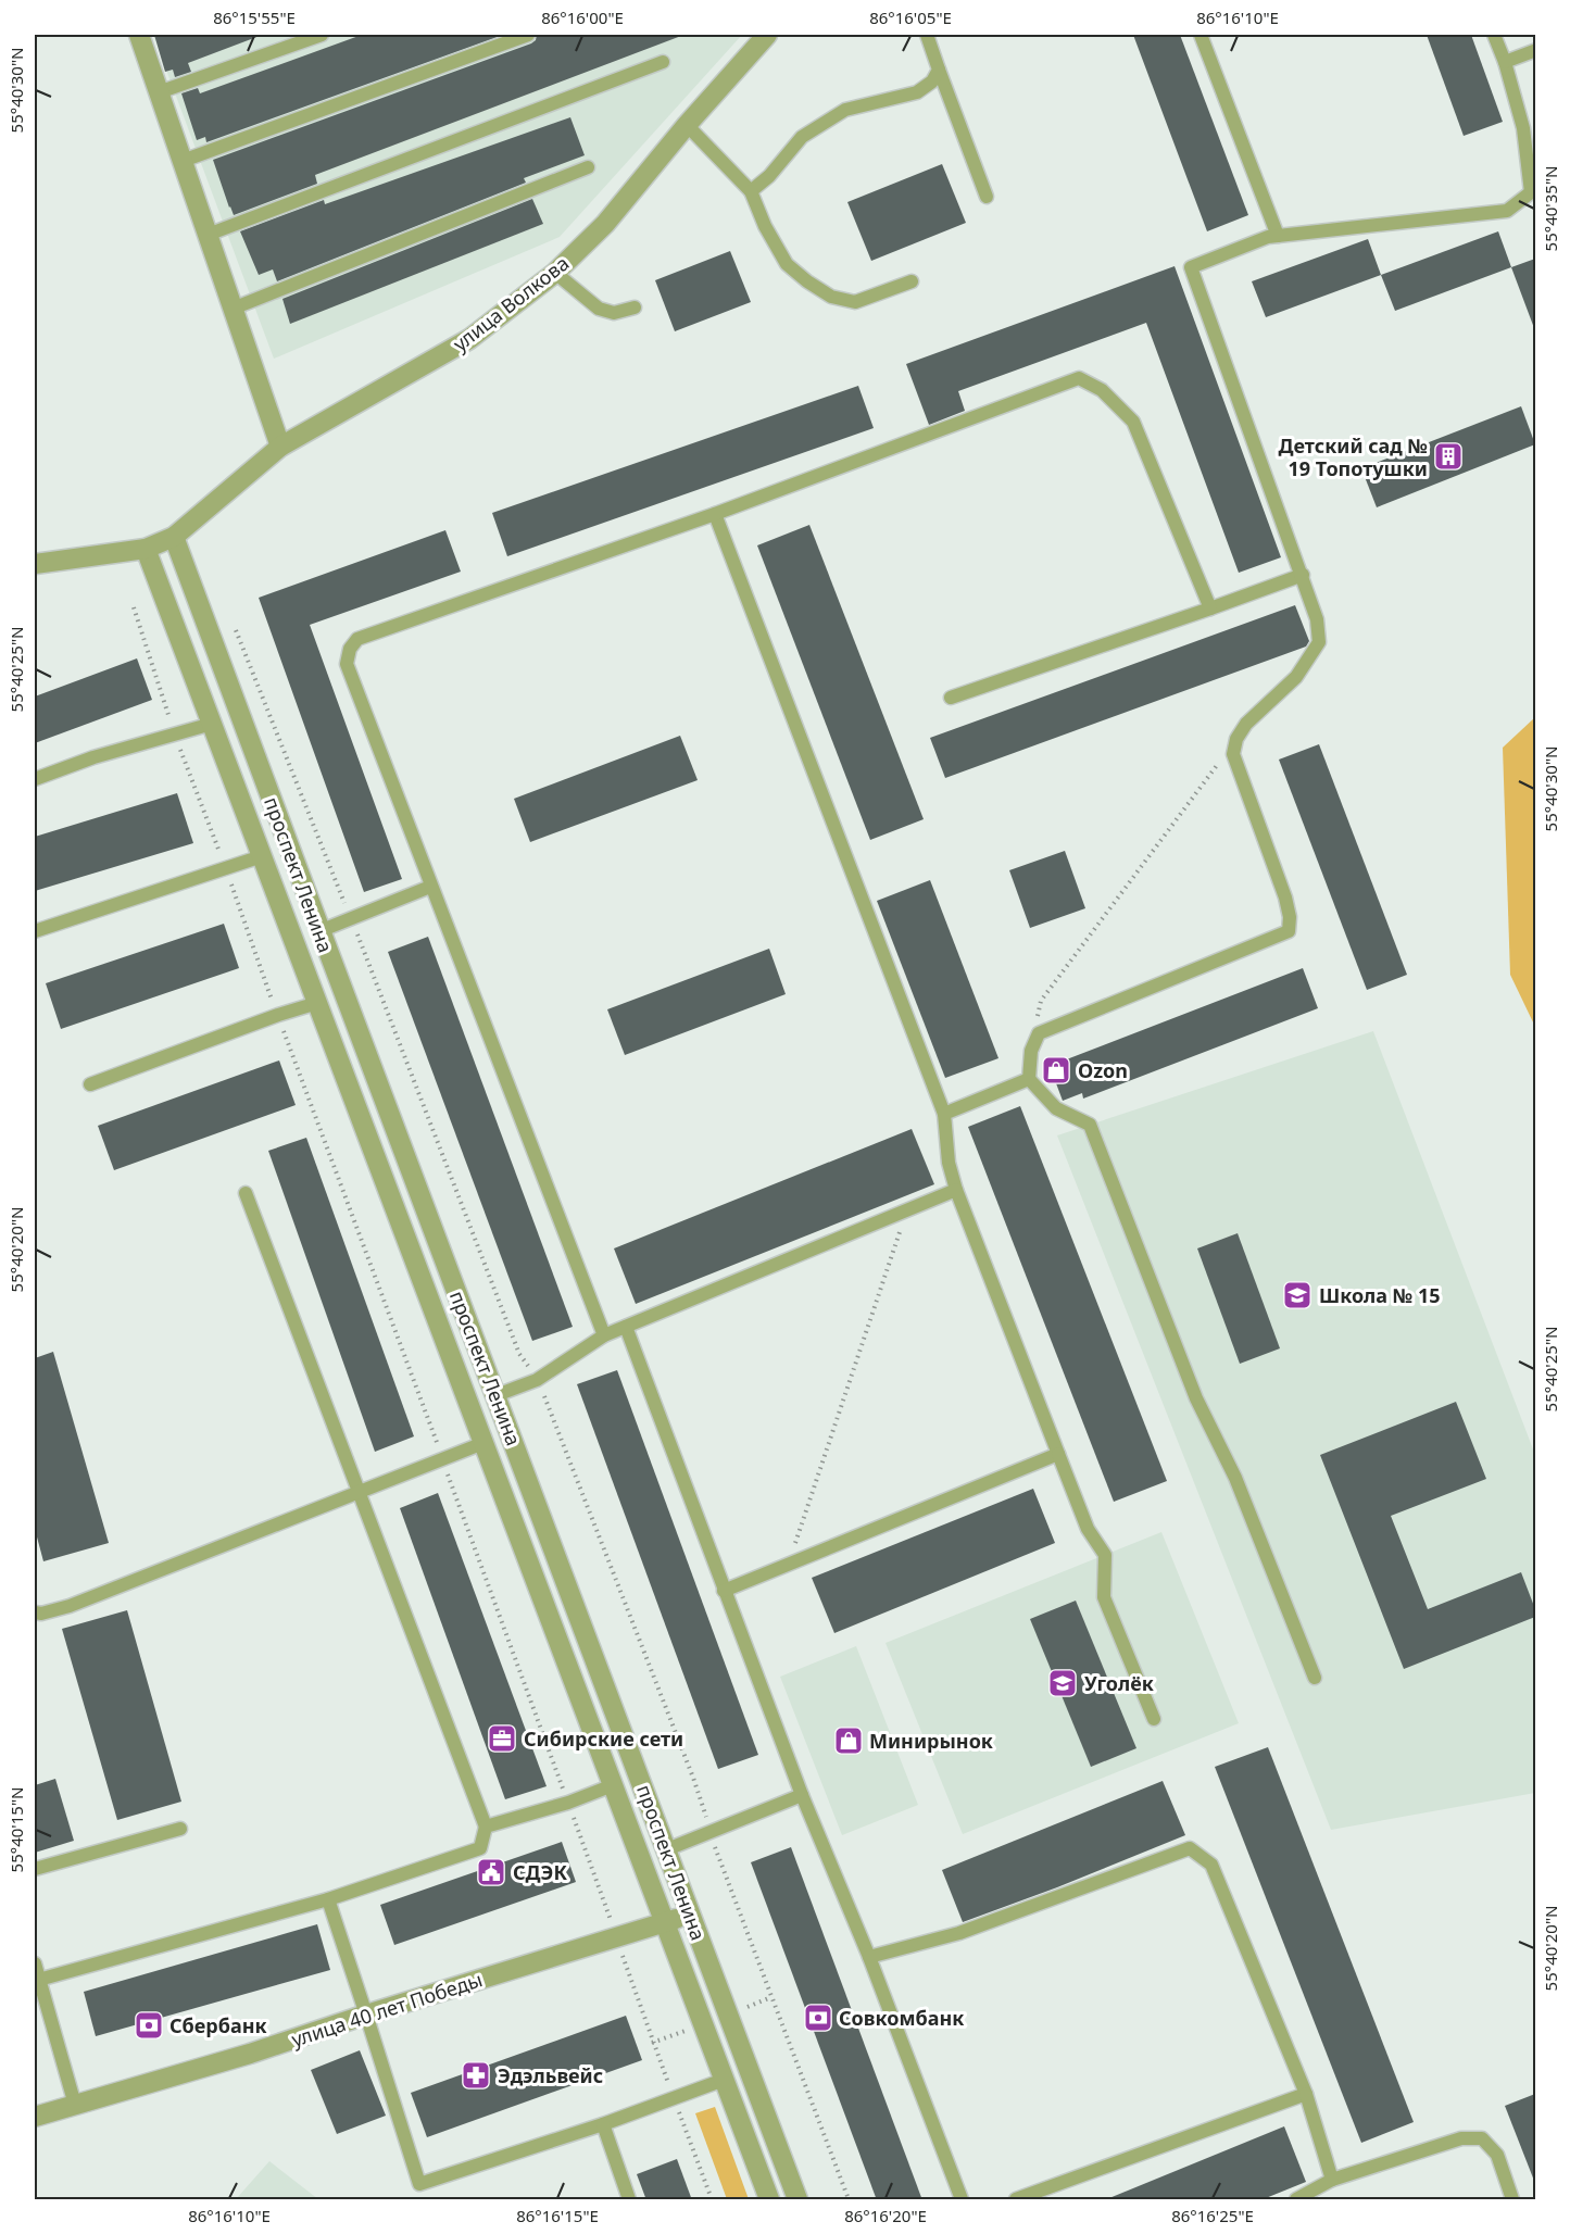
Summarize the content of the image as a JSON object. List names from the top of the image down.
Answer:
{
  "streets": {
    "street": ["улица Волкова", "проспект Ленина", "улица 40 лет Победы"]
  },
  "crossings": [
    ["улица Волкова", "проспект Ленина"],
    ["проспект Ленина", "улица 40 лет Победы"]
  ],
  "places": {
    "building": ["Детский сад № 19 Топотушки"],
    "shop": ["Ozon", "Минирынок"],
    "school or university": ["Школа № 15", "Уголёк"],
    "office": ["Сибирские сети"],
    "public building": ["СДЭК"],
    "bank": ["Совкомбанк", "Сбербанк"],
    "pharmacy": ["Эдэльвейс"]
  },
  "coordinates": [
    "86°15'55\"E",
    "86°16'00\"E",
    "86°16'05\"E",
    "86°16'10\"E",
    "55°40'30\"N",
    "55°40'35\"N",
    "55°40'25\"N",
    "55°40'20\"N",
    "55°40'15\"N",
    "86°16'15\"E",
    "86°16'20\"E",
    "86°16'25\"E"
  ]
}
